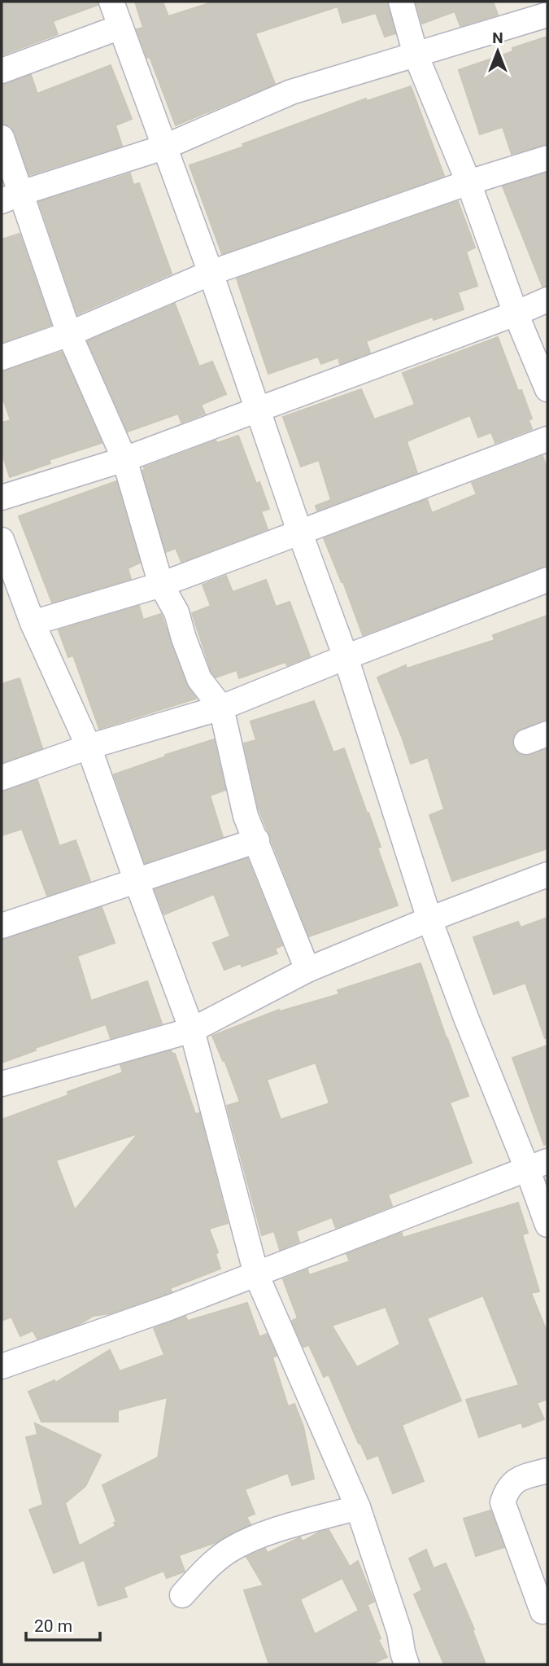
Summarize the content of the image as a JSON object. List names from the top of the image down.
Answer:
{
  "scale_bar": "20 m",
  "north": "top"
}
